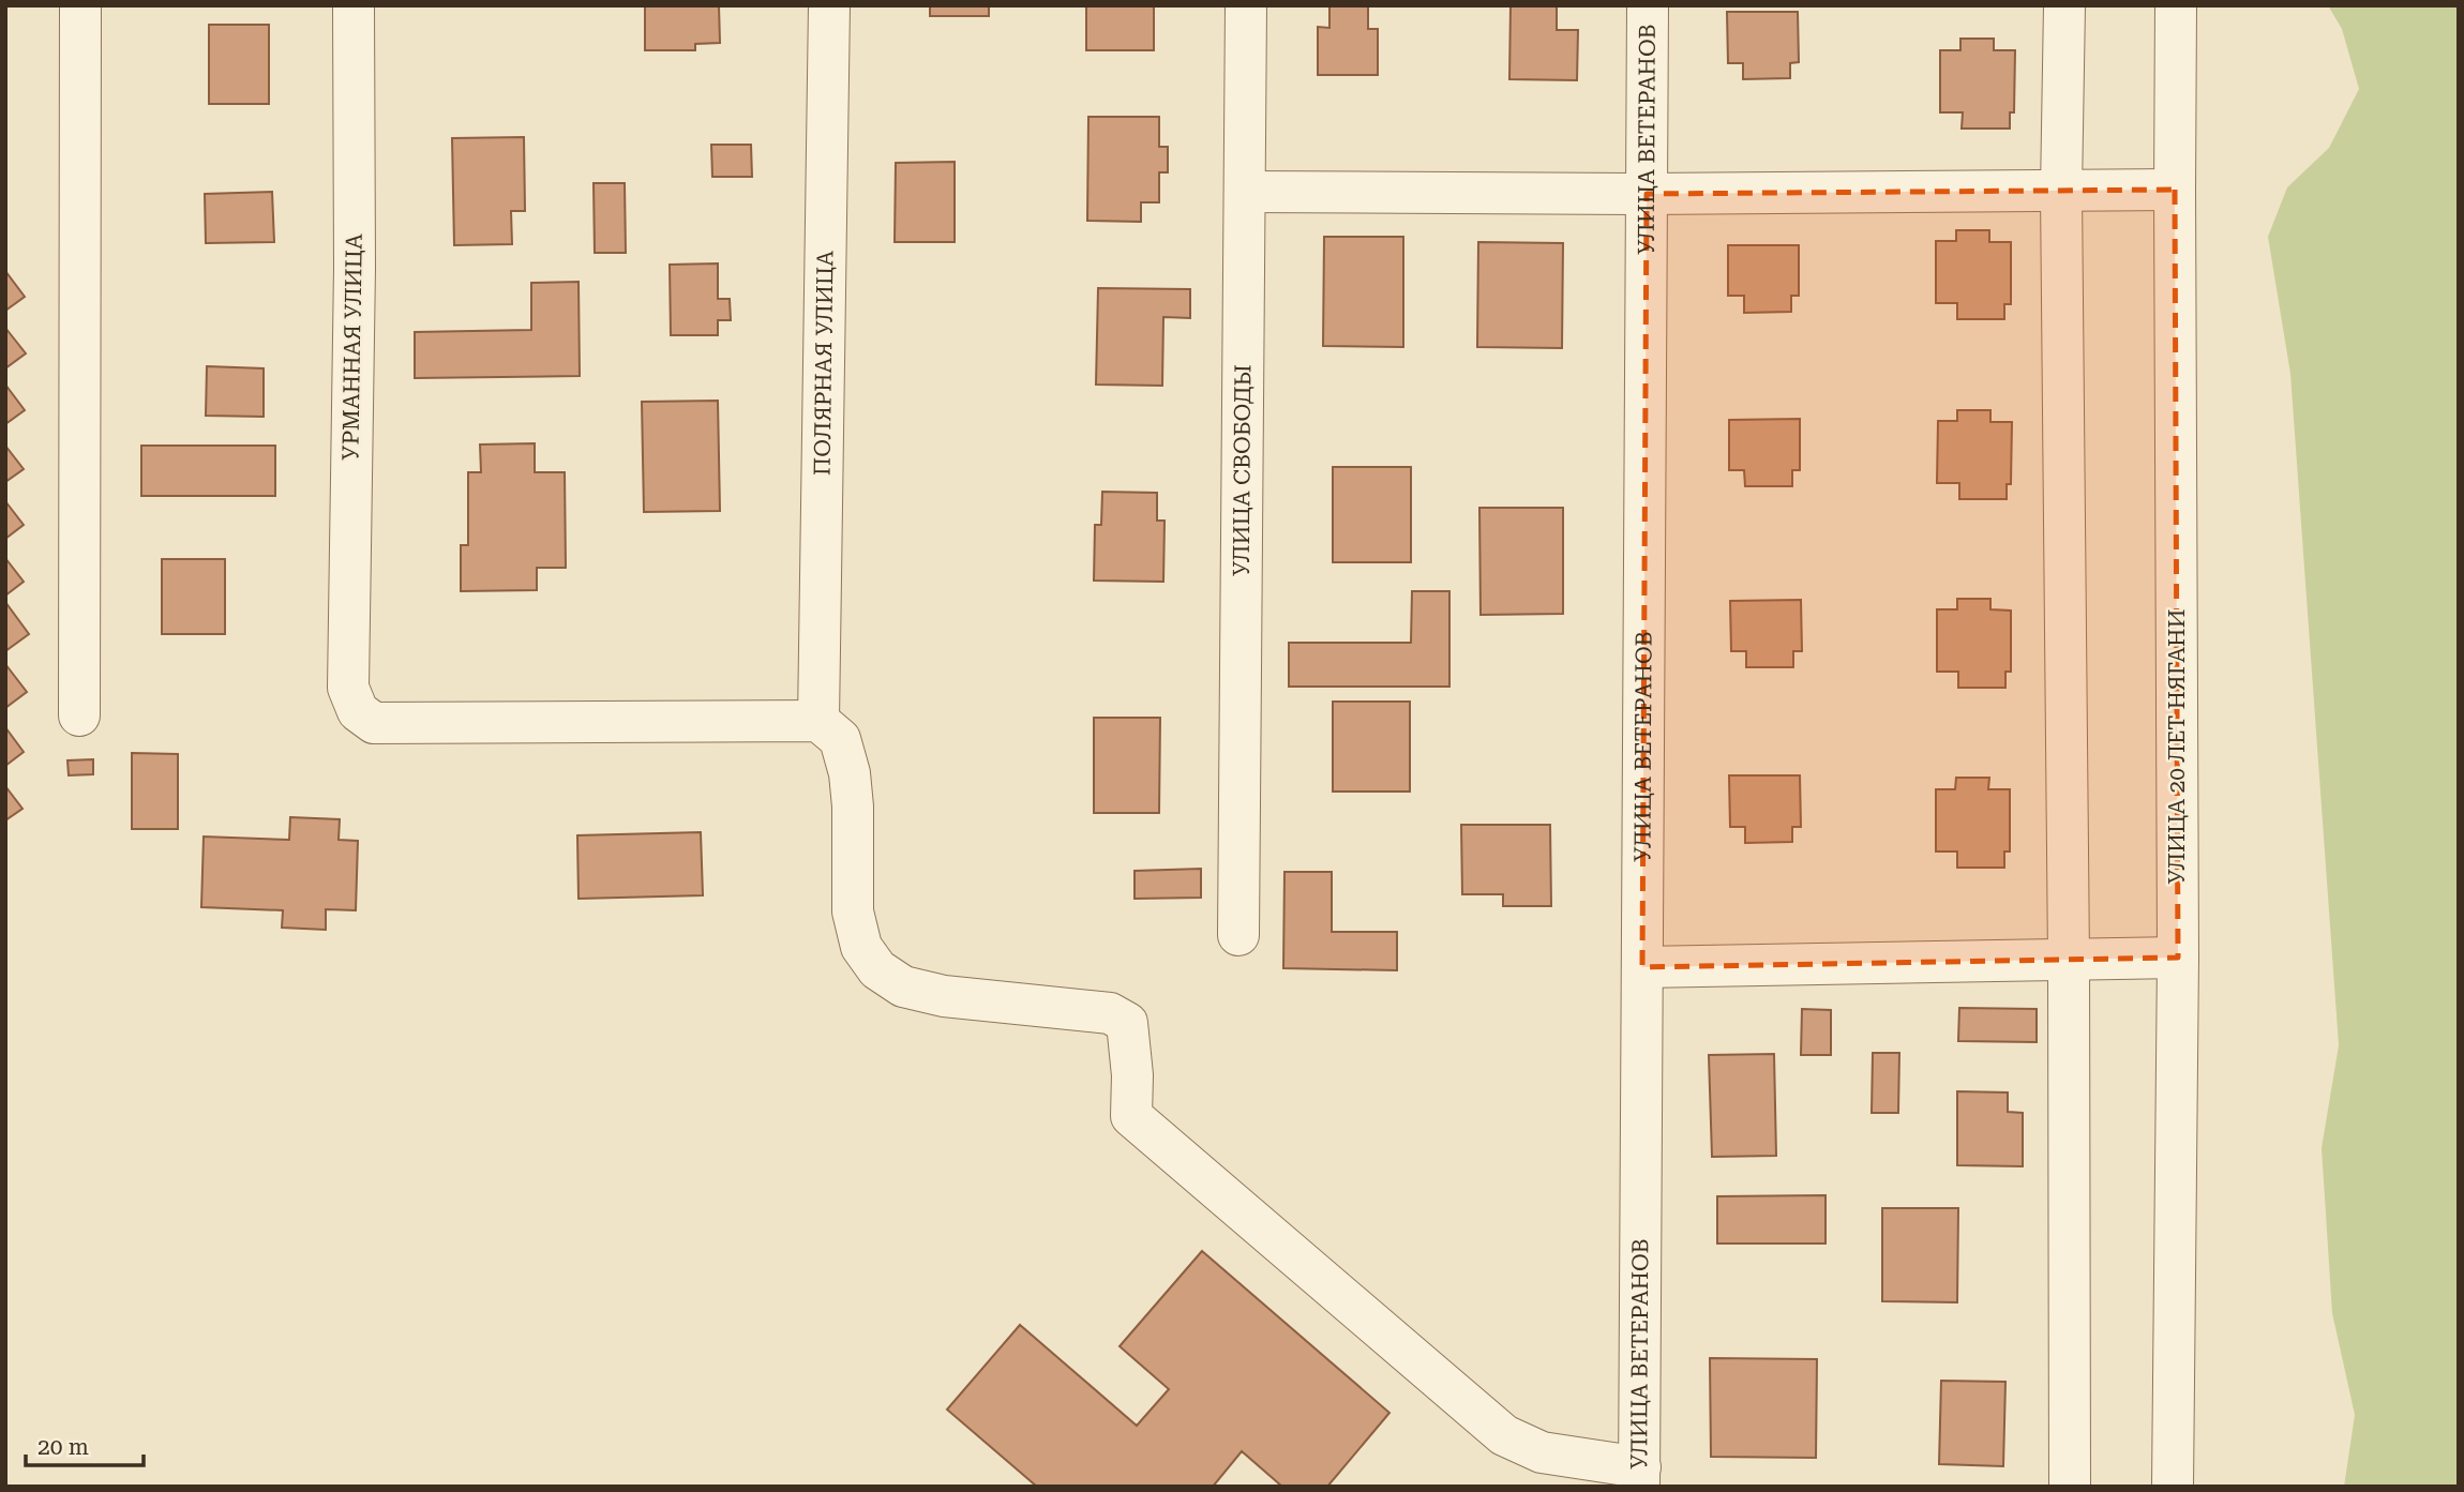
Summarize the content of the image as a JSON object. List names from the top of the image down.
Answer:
{
  "streets": {
    "street": [
      "УЛИЦА ВЕТЕРАНОВ",
      "УРМАННАЯ УЛИЦА",
      "ПОЛЯРНАЯ УЛИЦА",
      "УЛИЦА СВОБОДЫ",
      "УЛИЦА 20 ЛЕТ НЯГАНИ"
    ]
  },
  "crossings": [
    ["УРМАННАЯ УЛИЦА", "ПОЛЯРНАЯ УЛИЦА"]
  ],
  "scale_bar": "20 m"
}
